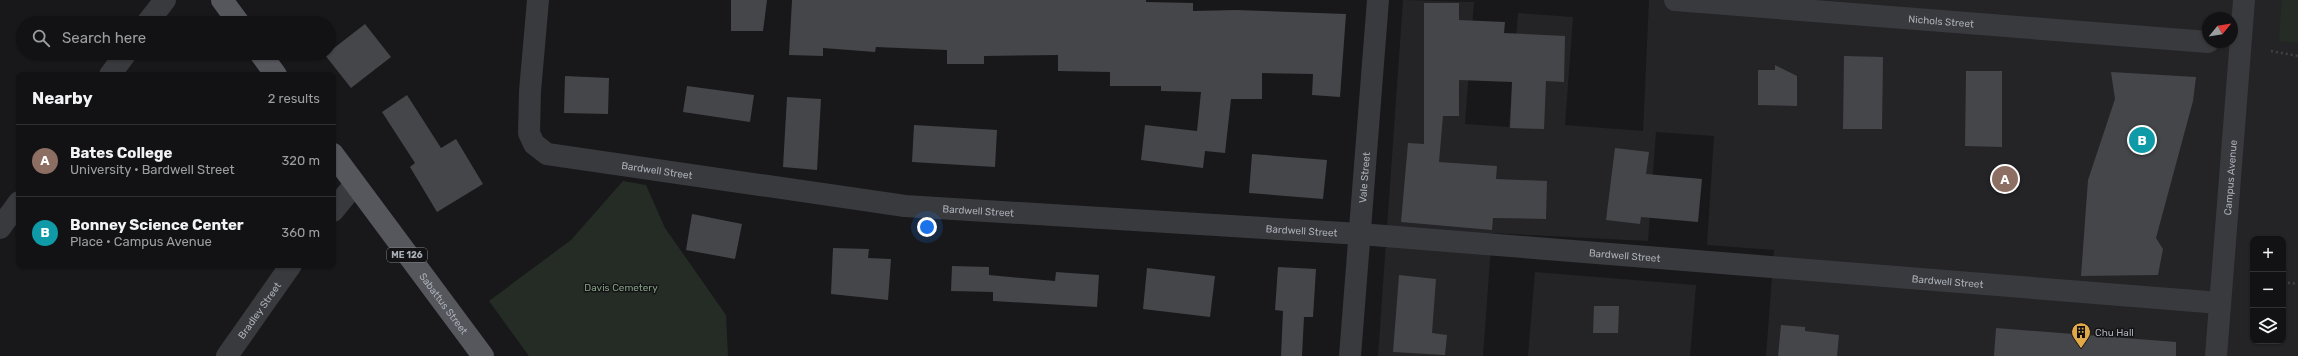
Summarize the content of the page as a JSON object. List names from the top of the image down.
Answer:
{
  "streets": {
    "main road": ["ME 126", "Sabattus Street"],
    "street": [
      "Nichols Street",
      "Bardwell Street",
      "Vale Street",
      "Campus Avenue",
      "Bradley Street"
    ]
  },
  "crossings": [
    ["Bardwell Street", "Vale Street"],
    ["Bardwell Street", "Campus Avenue"]
  ],
  "parks": ["Davis Cemetery"],
  "places": {
    "building": ["Chu Hall"]
  },
  "north": "top right",
  "page": {
    "search": "Search here",
    "heading": ["Nearby", "2 results"],
    "list": [
      {
        "mark": "A",
        "name": "Bates College",
        "note": "University · Bardwell Street",
        "value": "320 m"
      },
      {
        "mark": "B",
        "name": "Bonney Science Center",
        "note": "Place · Campus Avenue",
        "value": "360 m"
      }
    ],
    "pins": ["B", "A"],
    "map_buttons": ["+", "−"]
  }
}
